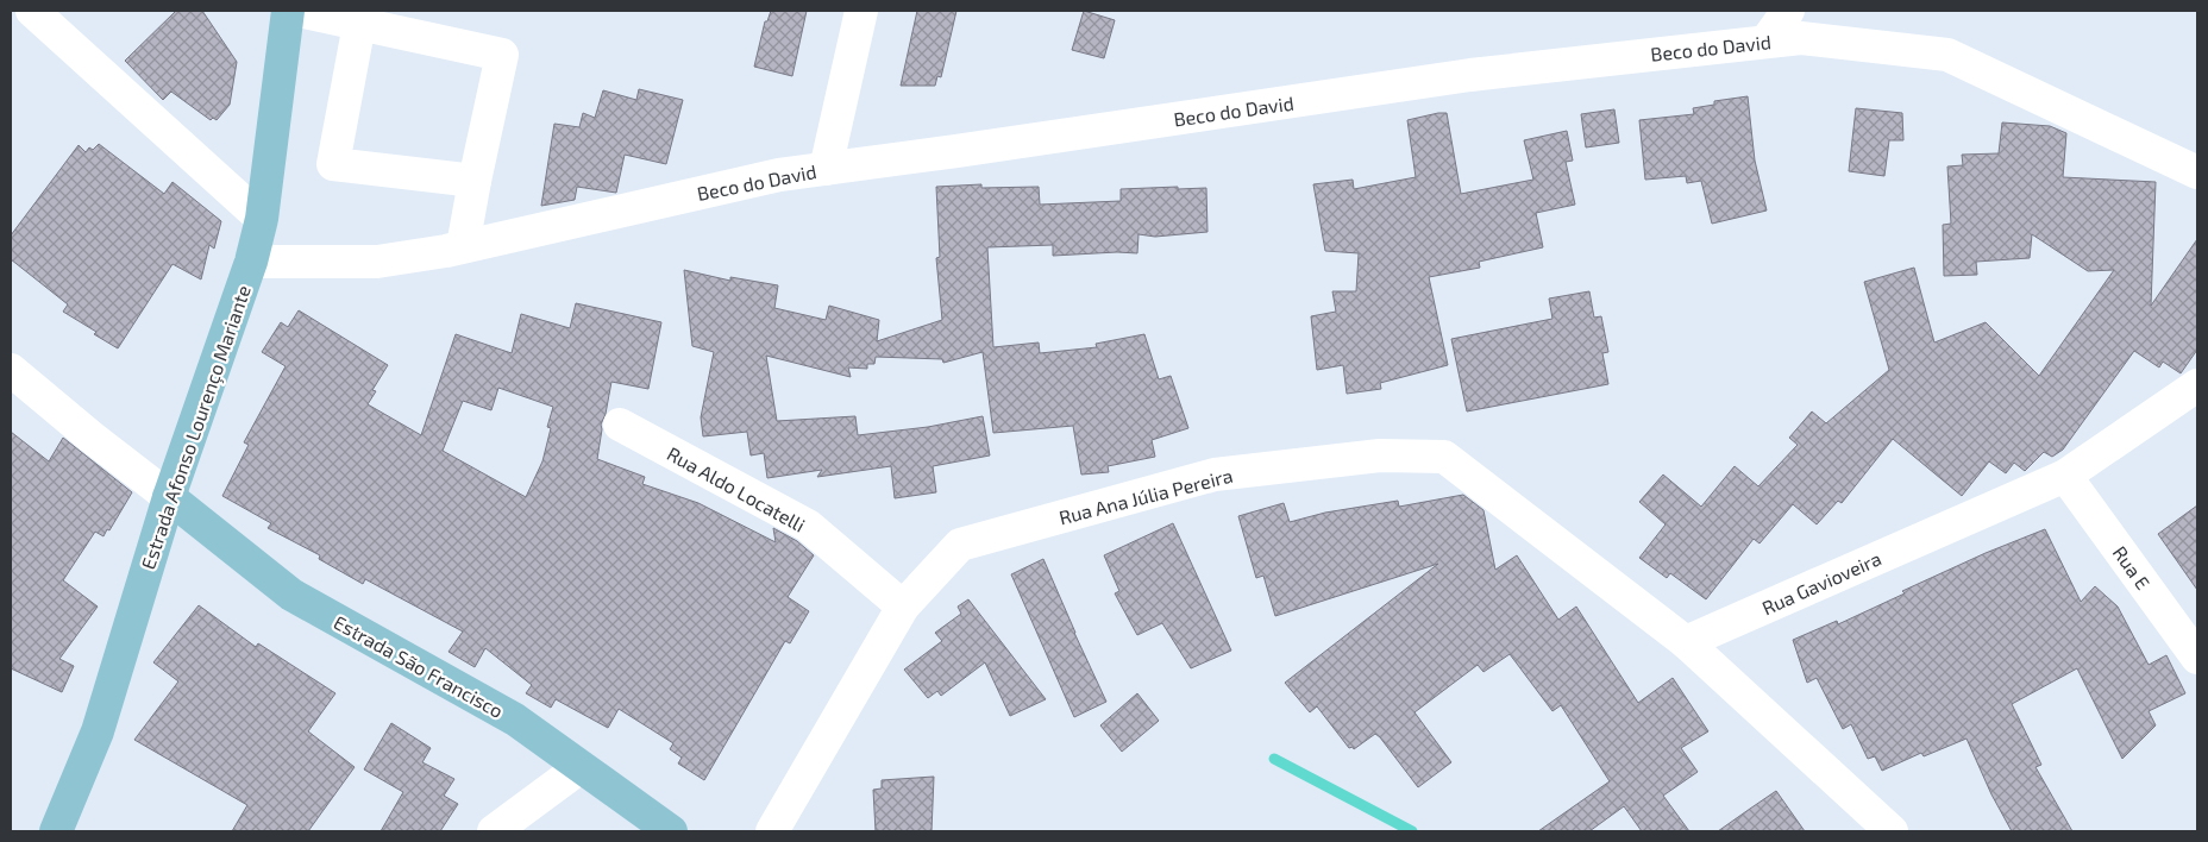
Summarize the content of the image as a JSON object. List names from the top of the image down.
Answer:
{
  "streets": {
    "main road": ["Estrada Afonso Lourenço Mariante", "Estrada São Francisco"],
    "street": [
      "Beco do David",
      "Rua Aldo Locatelli",
      "Rua Ana Júlia Pereira",
      "Rua E",
      "Rua Gavioveira"
    ]
  },
  "crossings": [
    ["Beco do David", "Estrada Afonso Lourenço Mariante"],
    ["Estrada Afonso Lourenço Mariante", "Estrada São Francisco"],
    ["Rua Aldo Locatelli", "Rua Ana Júlia Pereira"],
    ["Rua Ana Júlia Pereira", "Rua Gavioveira"],
    ["Rua E", "Rua Gavioveira"]
  ]
}
